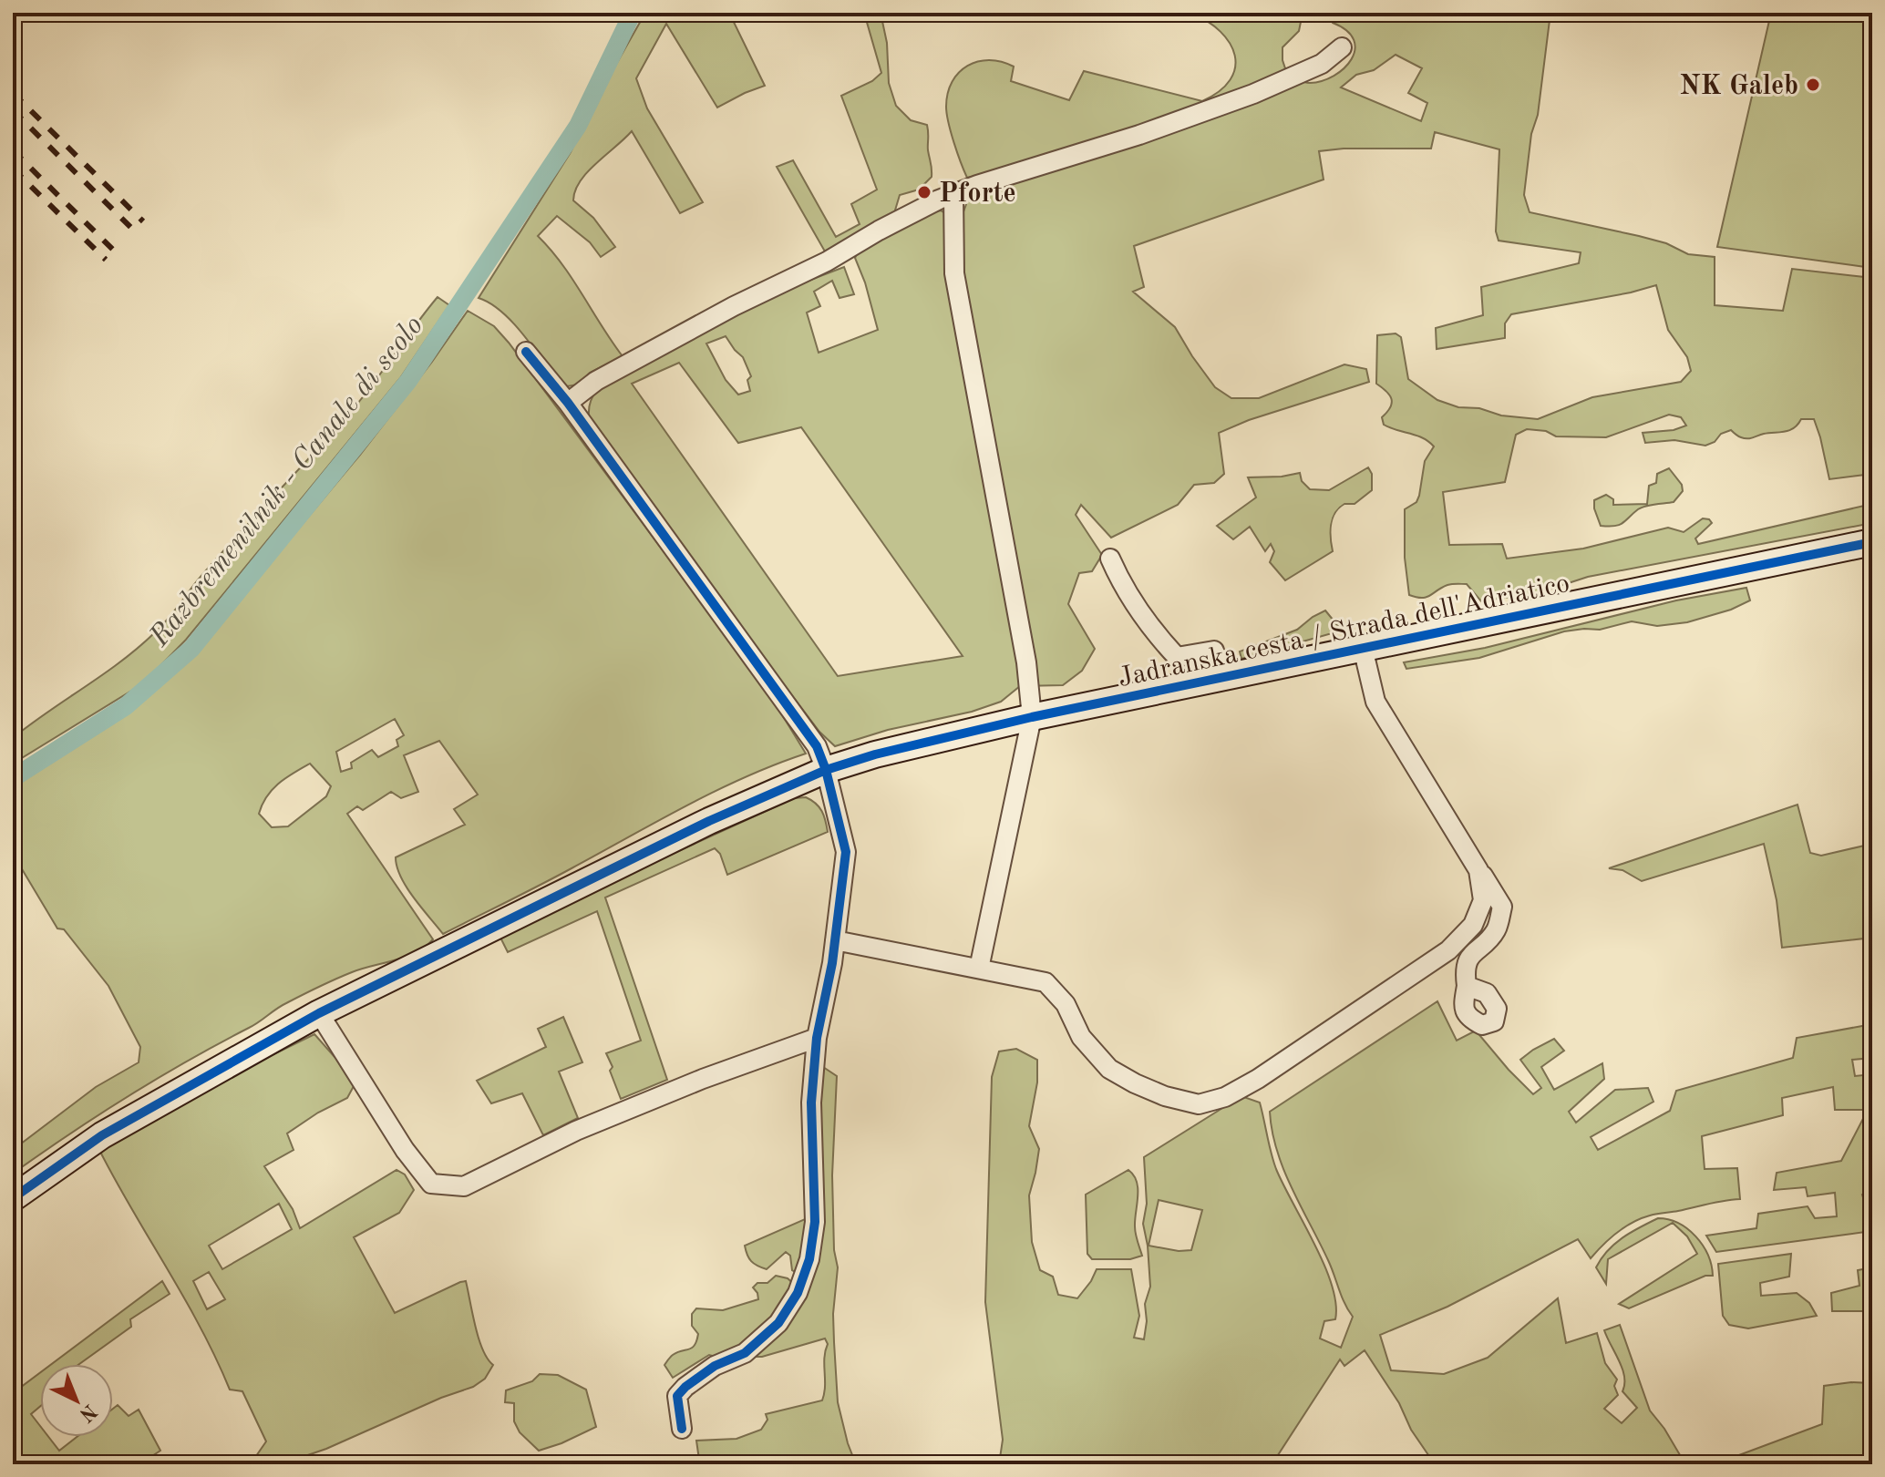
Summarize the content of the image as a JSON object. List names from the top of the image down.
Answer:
{
  "streets": {
    "main road": ["Jadranska cesta / Strada dell'Adriatico"]
  },
  "water": ["Razbremenilnik - Canale di scolo"],
  "places": ["NK Galeb", "Pforte"],
  "north": "bottom right"
}
